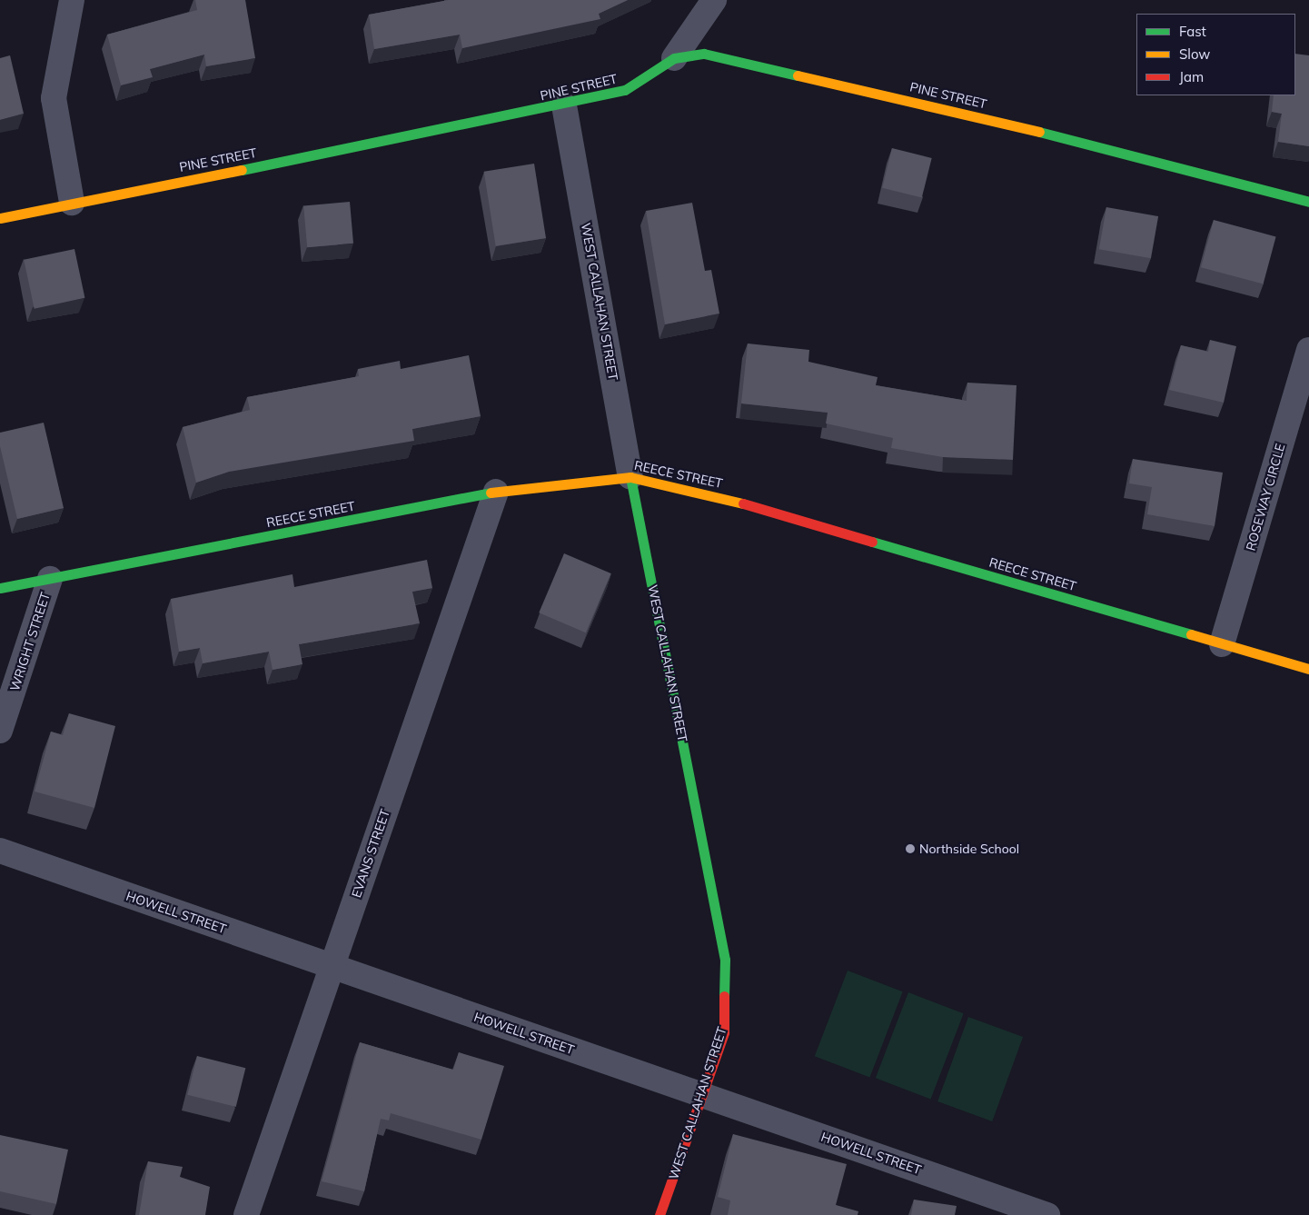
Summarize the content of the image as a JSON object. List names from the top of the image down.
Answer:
{
  "streets": {
    "street": [
      "PINE STREET",
      "WEST CALLAHAN STREET",
      "REECE STREET",
      "ROSEWAY CIRCLE",
      "WRIGHT STREET",
      "EVANS STREET",
      "HOWELL STREET"
    ]
  },
  "crossings": [
    ["PINE STREET", "WEST CALLAHAN STREET"],
    ["WEST CALLAHAN STREET", "REECE STREET"],
    ["WEST CALLAHAN STREET", "HOWELL STREET"],
    ["REECE STREET", "ROSEWAY CIRCLE"],
    ["REECE STREET", "WRIGHT STREET"],
    ["REECE STREET", "EVANS STREET"],
    ["EVANS STREET", "HOWELL STREET"]
  ],
  "places": ["Northside School"],
  "legend": ["Fast", "Slow", "Jam"]
}
